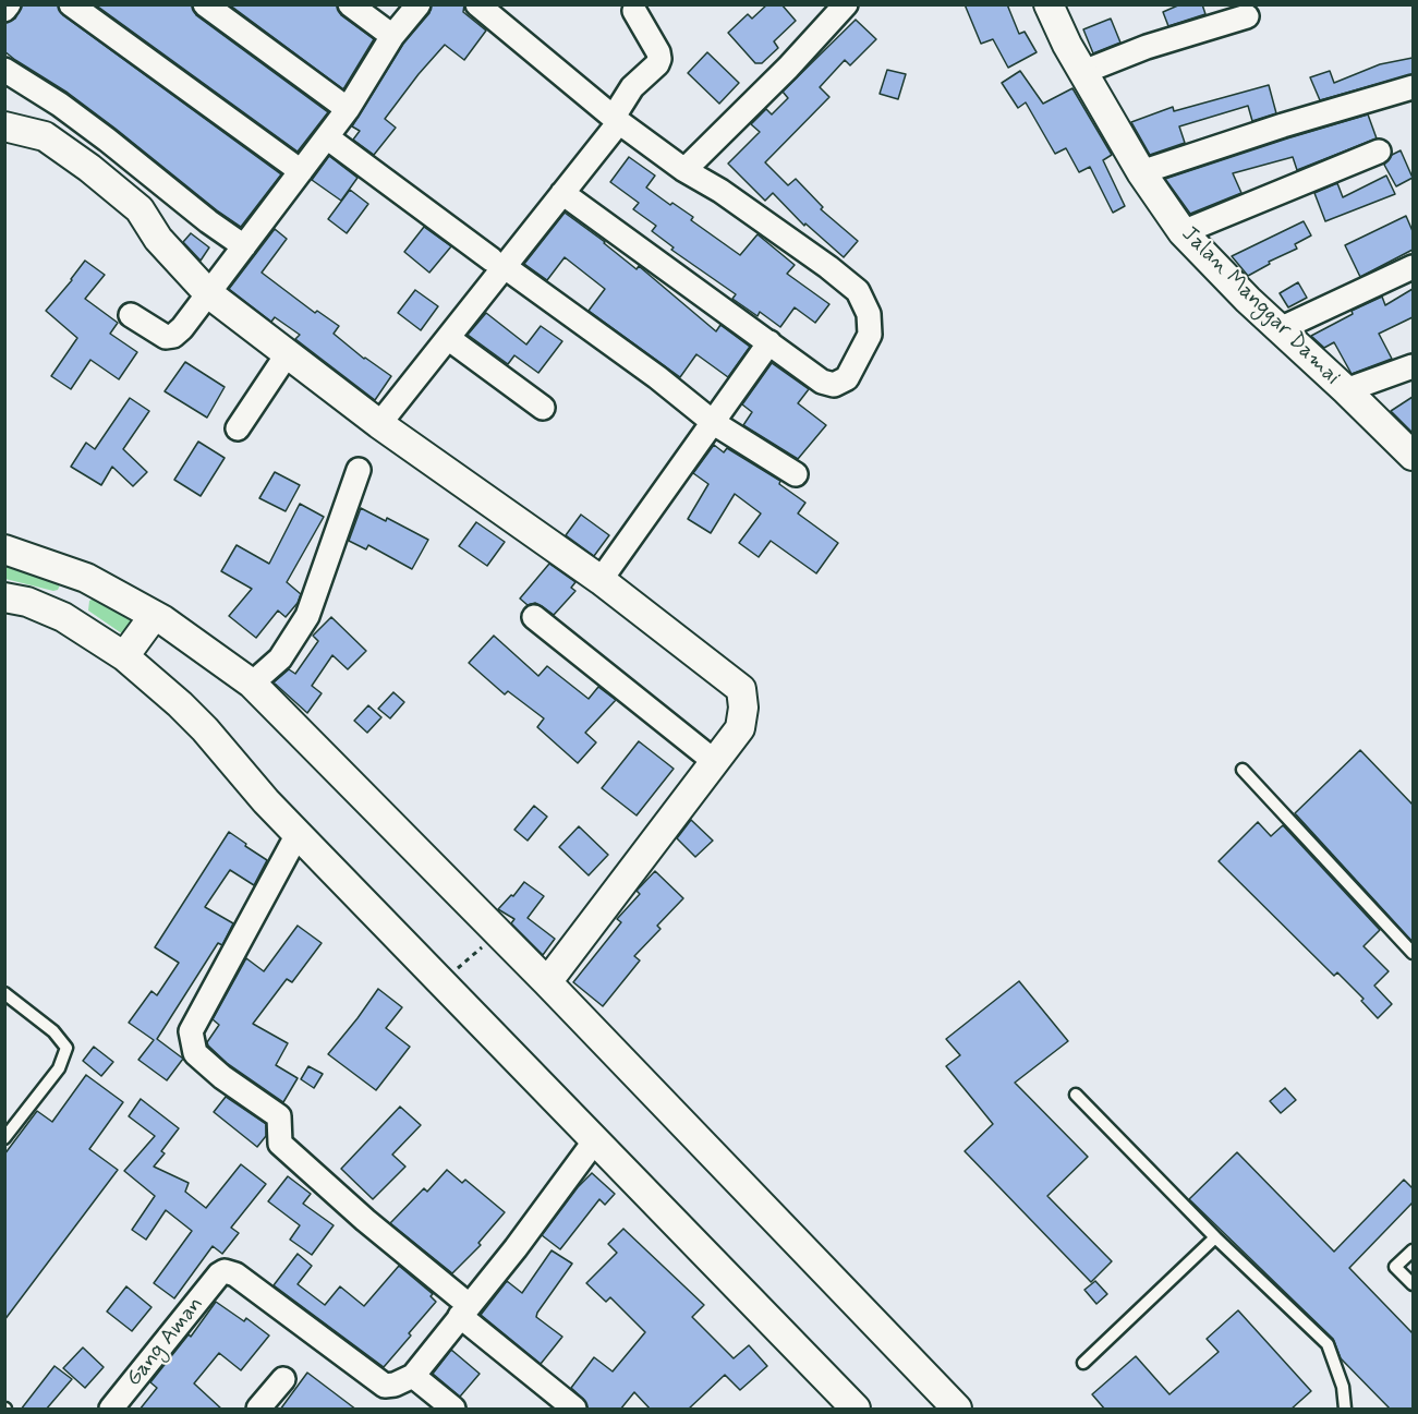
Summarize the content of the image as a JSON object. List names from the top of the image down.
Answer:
{
  "streets": {
    "street": ["Jalan Manggar Damai", "Gang Aman"]
  }
}
